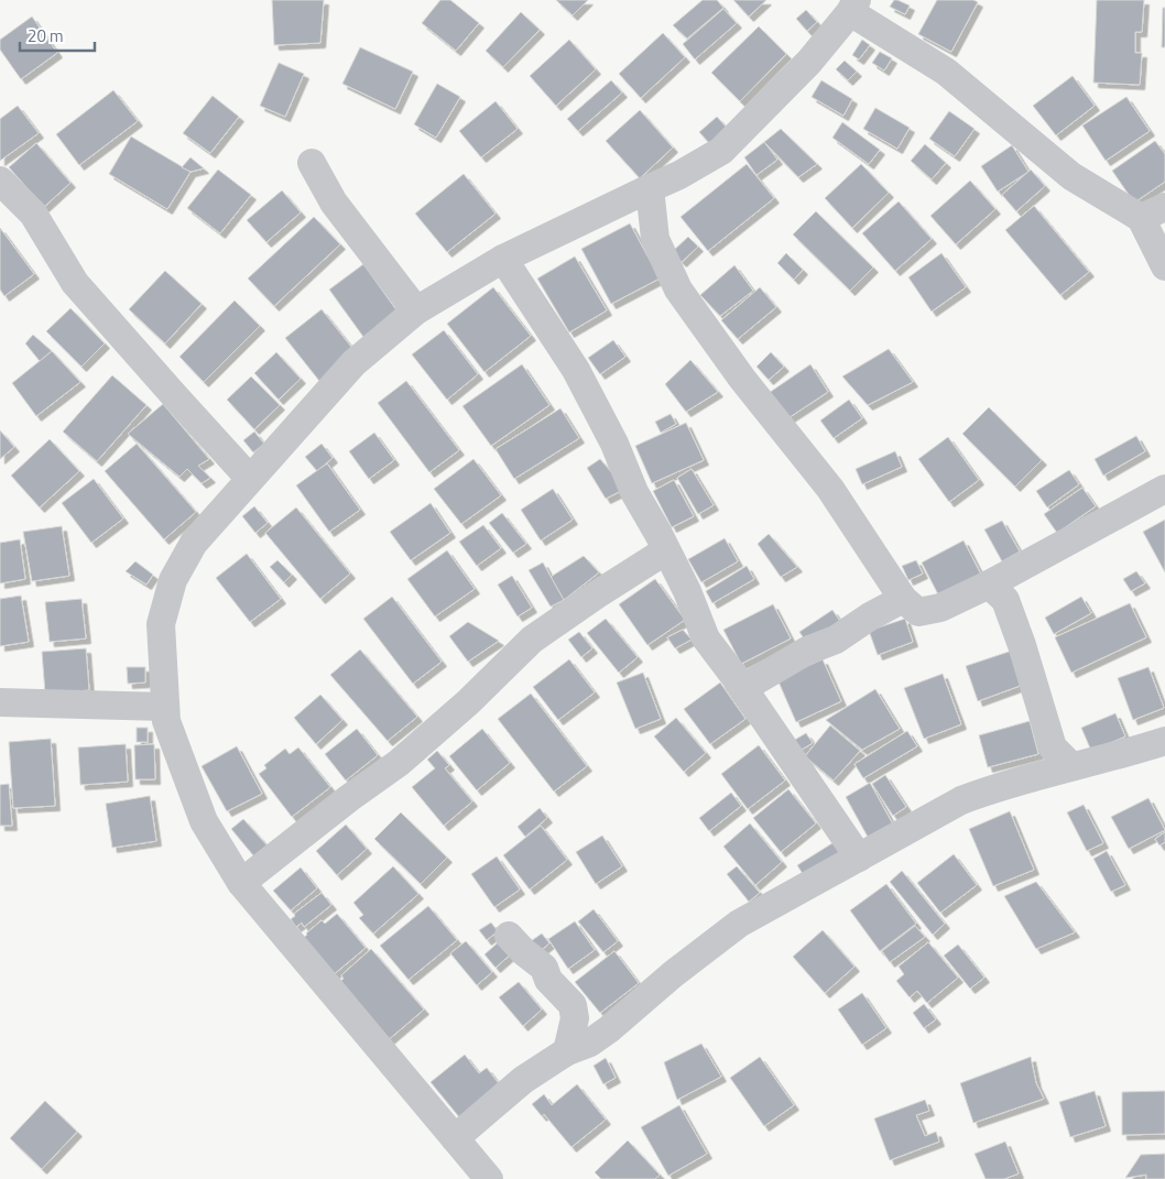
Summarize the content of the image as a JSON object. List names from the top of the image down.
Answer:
{
  "scale_bar": "20 m"
}
